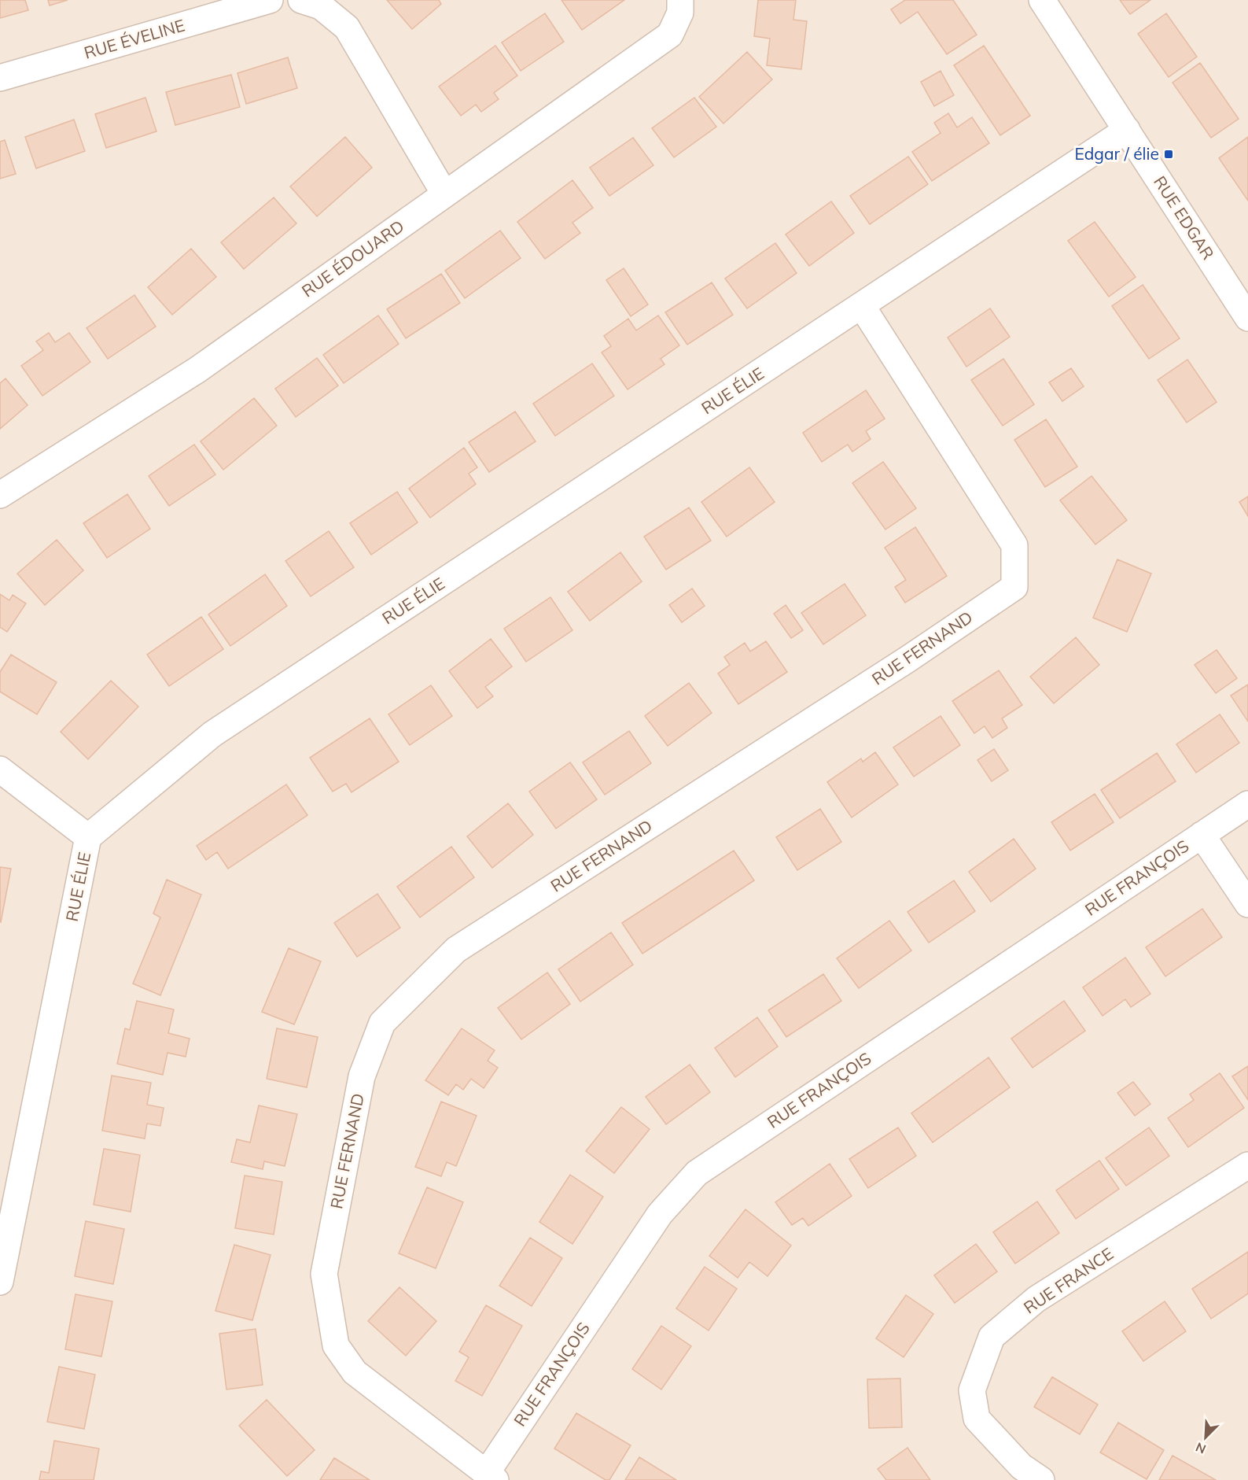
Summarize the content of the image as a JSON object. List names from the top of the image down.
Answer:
{
  "streets": {
    "street": [
      "RUE ÉVELINE",
      "RUE EDGAR",
      "RUE ÉDOUARD",
      "RUE ÉLIE",
      "RUE FERNAND",
      "RUE FRANÇOIS",
      "RUE FRANCE"
    ]
  },
  "crossings": [
    ["RUE EDGAR", "RUE ÉLIE"],
    ["RUE ÉLIE", "RUE FERNAND"],
    ["RUE FERNAND", "RUE FRANÇOIS"]
  ],
  "places": {
    "transit": ["Edgar / élie"]
  },
  "north": "bottom left"
}
